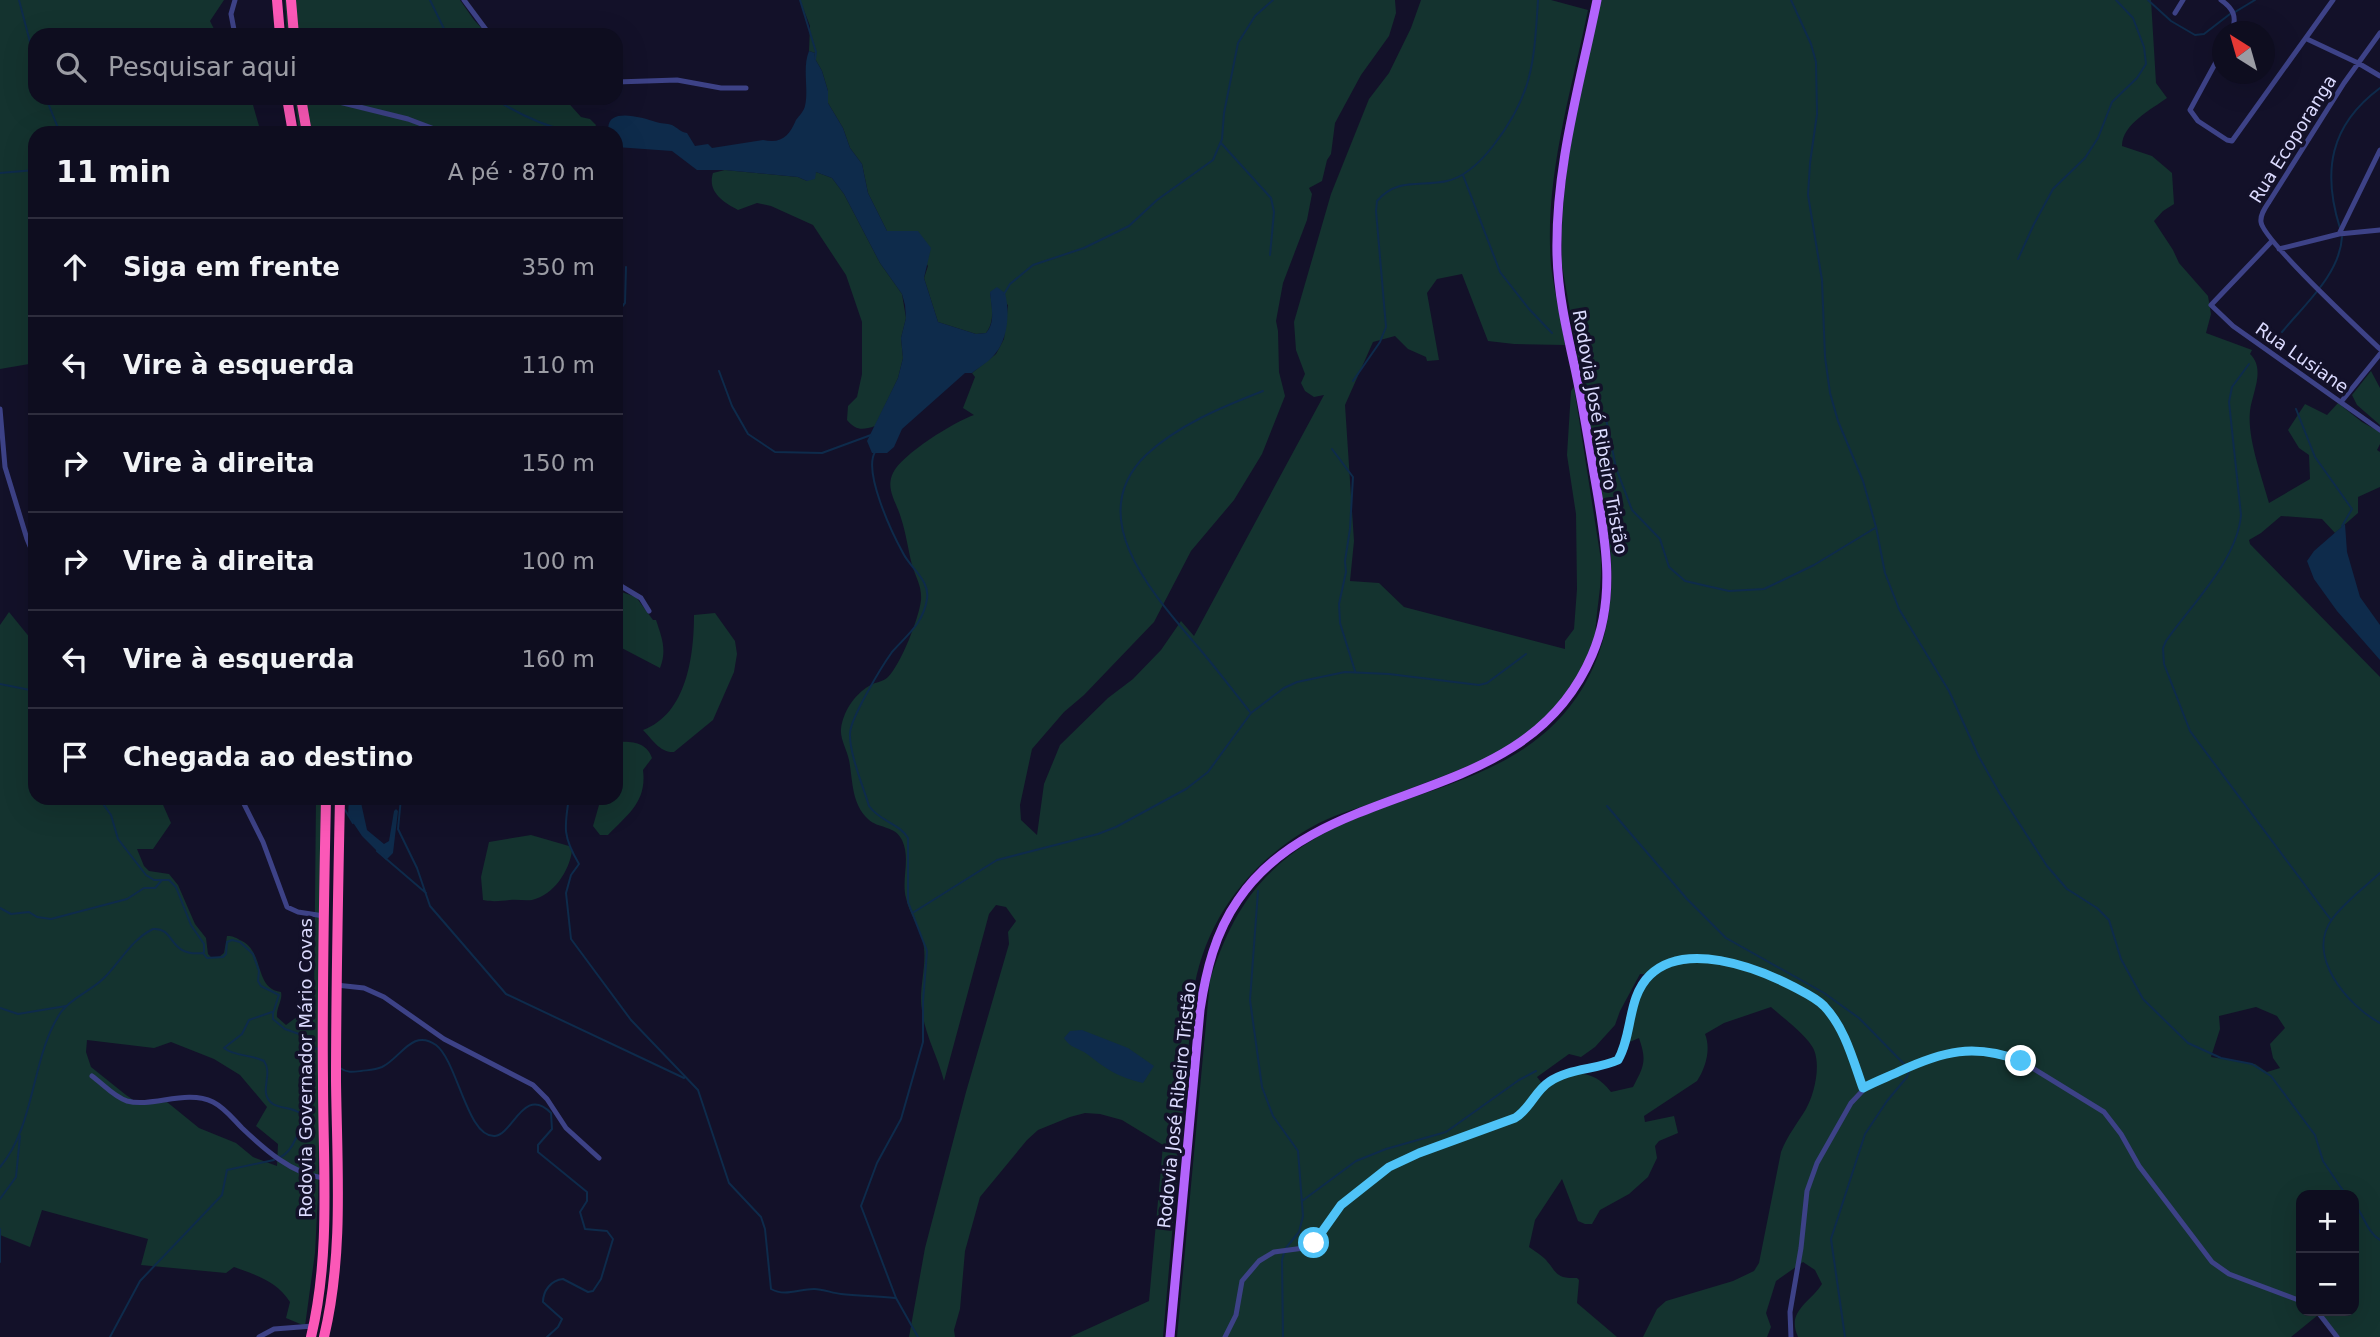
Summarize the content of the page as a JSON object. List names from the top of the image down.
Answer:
{
  "streets": {
    "highway": ["Rodovia Governador Mário Covas"],
    "main road": ["Rodovia José Ribeiro Tristão"],
    "street": ["Rua Ecoporanga", "Rua Lusiane"]
  },
  "crossings": [
    ["Rua Ecoporanga", "Rua Lusiane"]
  ],
  "north": "top left",
  "page": {
    "search": "Pesquisar aqui",
    "heading": ["11 min", "A pé · 870 m"],
    "list": [
      ["Siga em frente", "350 m"],
      ["Vire à esquerda", "110 m"],
      ["Vire à direita", "150 m"],
      ["Vire à direita", "100 m"],
      ["Vire à esquerda", "160 m"],
      "Chegada ao destino"
    ],
    "map_buttons": ["+", "−"]
  }
}
